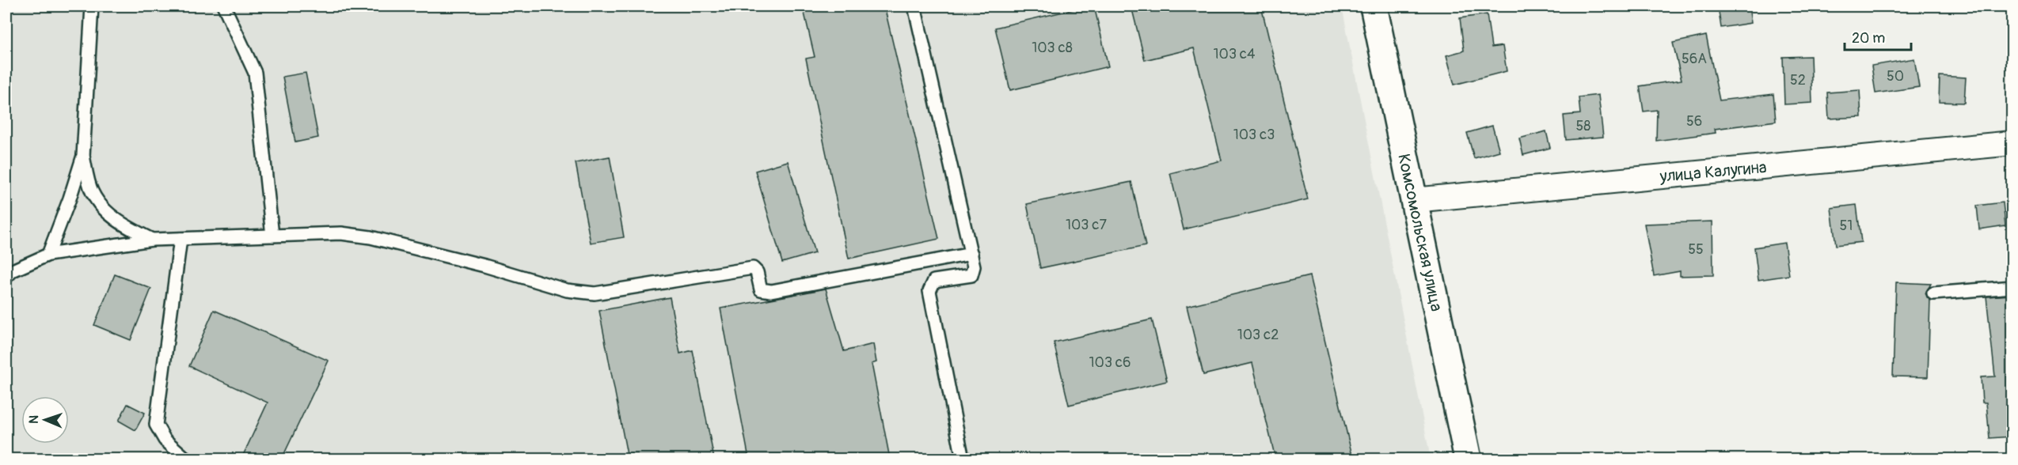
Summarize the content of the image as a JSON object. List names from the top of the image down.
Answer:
{
  "streets": {
    "main road": ["Комсомольская улица"],
    "street": ["улица Калугина"]
  },
  "crossings": [
    ["улица Калугина", "Комсомольская улица"]
  ],
  "house_numbers": [
    "103 с8",
    "103 с4",
    "56А",
    "50",
    "52",
    "56",
    "58",
    "103 с3",
    "103 с7",
    "51",
    "55",
    "103 с2",
    "103 с6"
  ],
  "scale_bar": "20 m",
  "north": "left"
}
